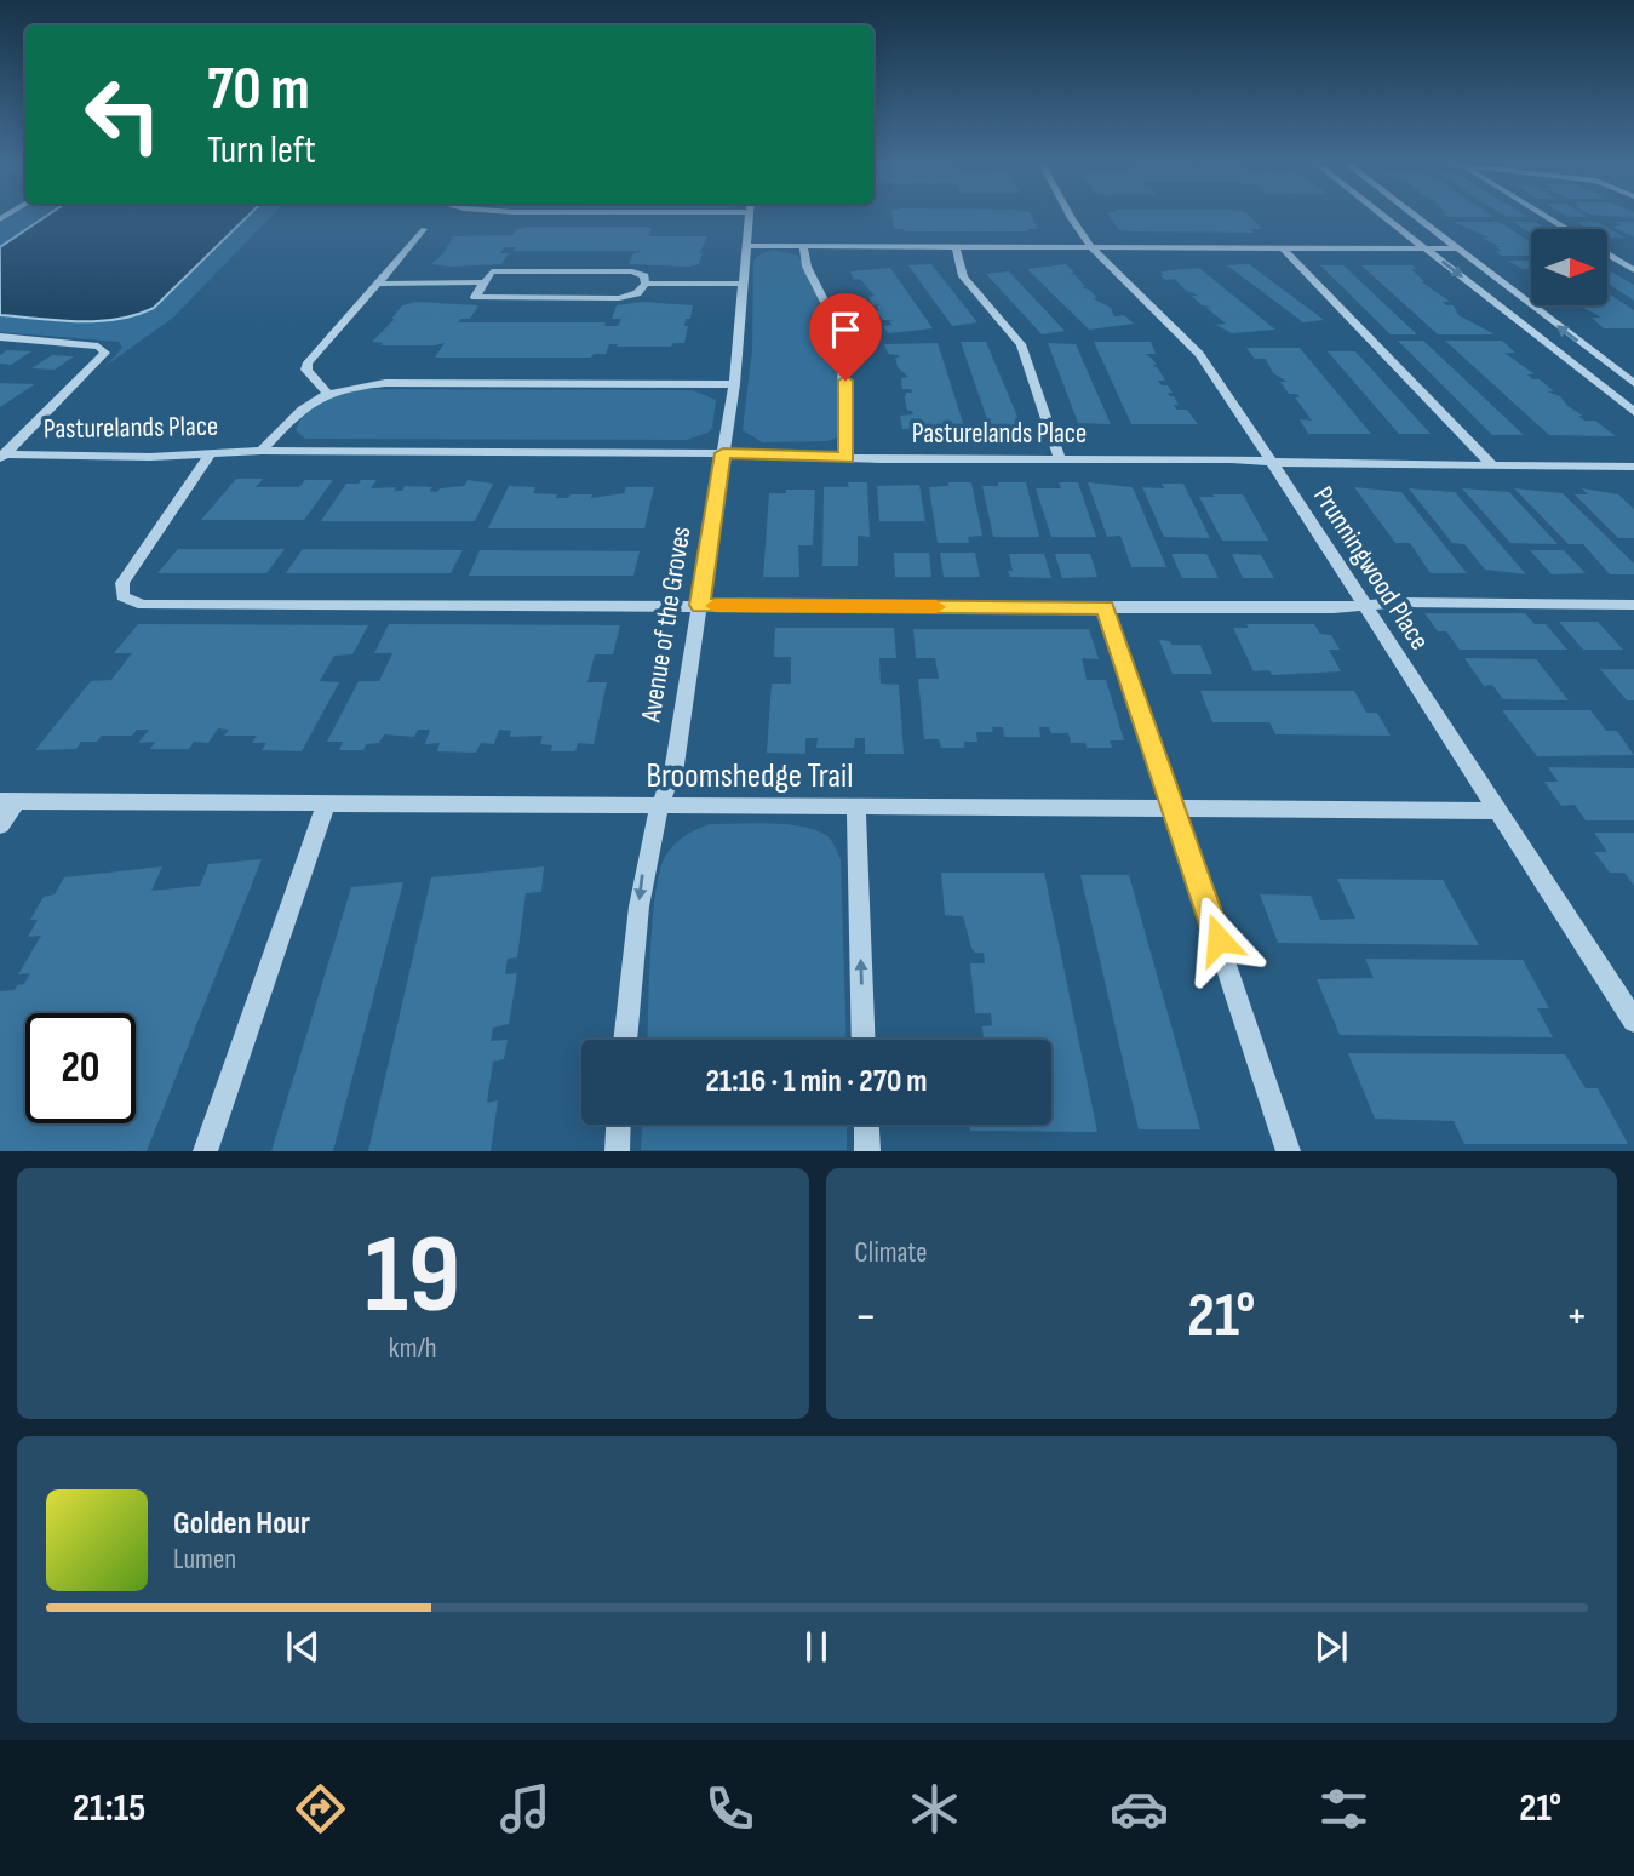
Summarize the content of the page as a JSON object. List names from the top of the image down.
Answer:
{
  "streets": {
    "street": [
      "Pasturelands Place",
      "Prunningwood Place",
      "Avenue of the Groves",
      "Broomshedge Trail"
    ]
  },
  "crossings": [
    ["Pasturelands Place", "Prunningwood Place"],
    ["Pasturelands Place", "Avenue of the Groves"],
    ["Prunningwood Place", "Broomshedge Trail"],
    ["Avenue of the Groves", "Broomshedge Trail"]
  ],
  "north": "right",
  "page": {
    "turn": ["70 m", "Turn left"],
    "limit": "20",
    "trip": "21:16 · 1 min · 270 m",
    "tile": [
      ["19", "km/h"],
      "Climate"
    ],
    "heat": ["−", "21°", "+"],
    "song": ["Golden Hour", "Lumen"],
    "tabs": ["21:15", "21°"]
  }
}
